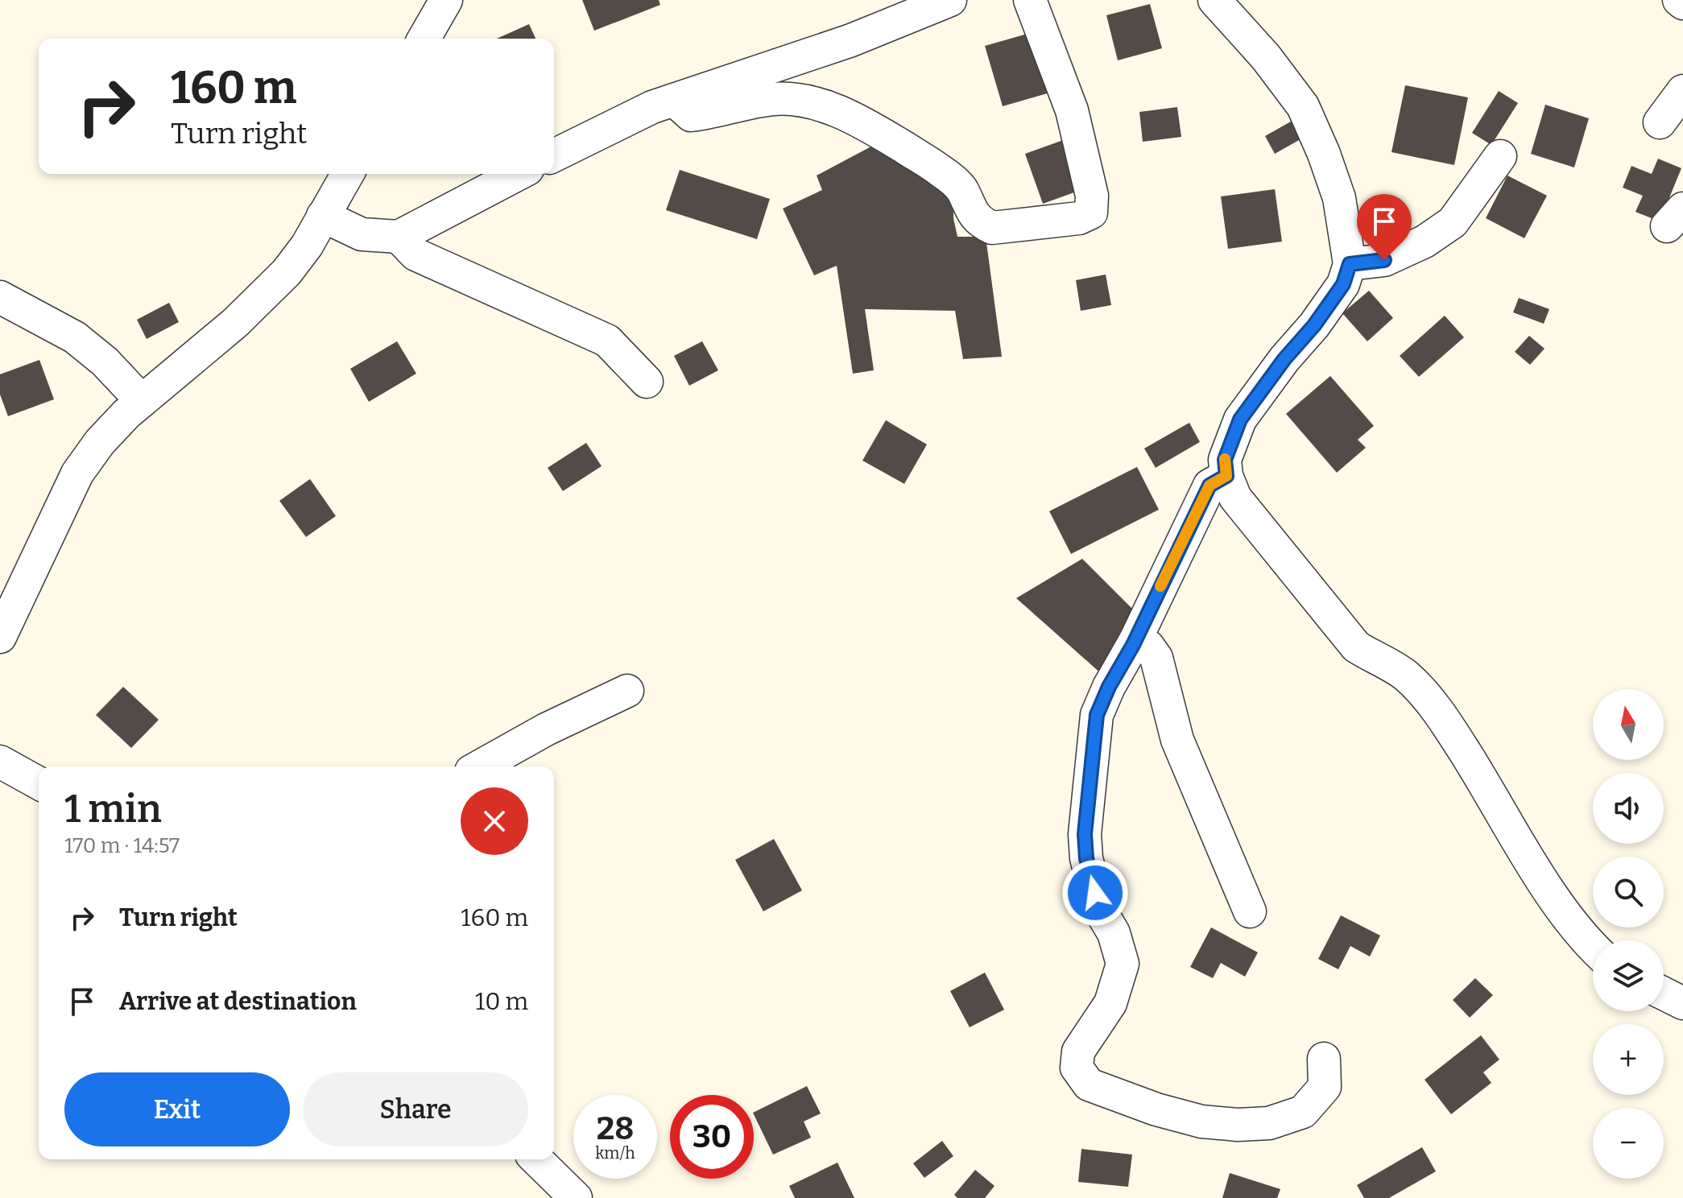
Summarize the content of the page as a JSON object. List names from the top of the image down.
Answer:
{
  "north": "top",
  "page": {
    "turn": ["160 m", "Turn right"],
    "map_buttons": ["+", "−"],
    "heading": ["1 min", "170 m · 14:57"],
    "list": [
      {
        "name": "Turn right",
        "value": "160 m"
      },
      {
        "name": "Arrive at destination",
        "value": "10 m"
      }
    ],
    "buttons": ["Exit", "Share"],
    "speed": "28 km/h",
    "limit": "30"
  }
}
